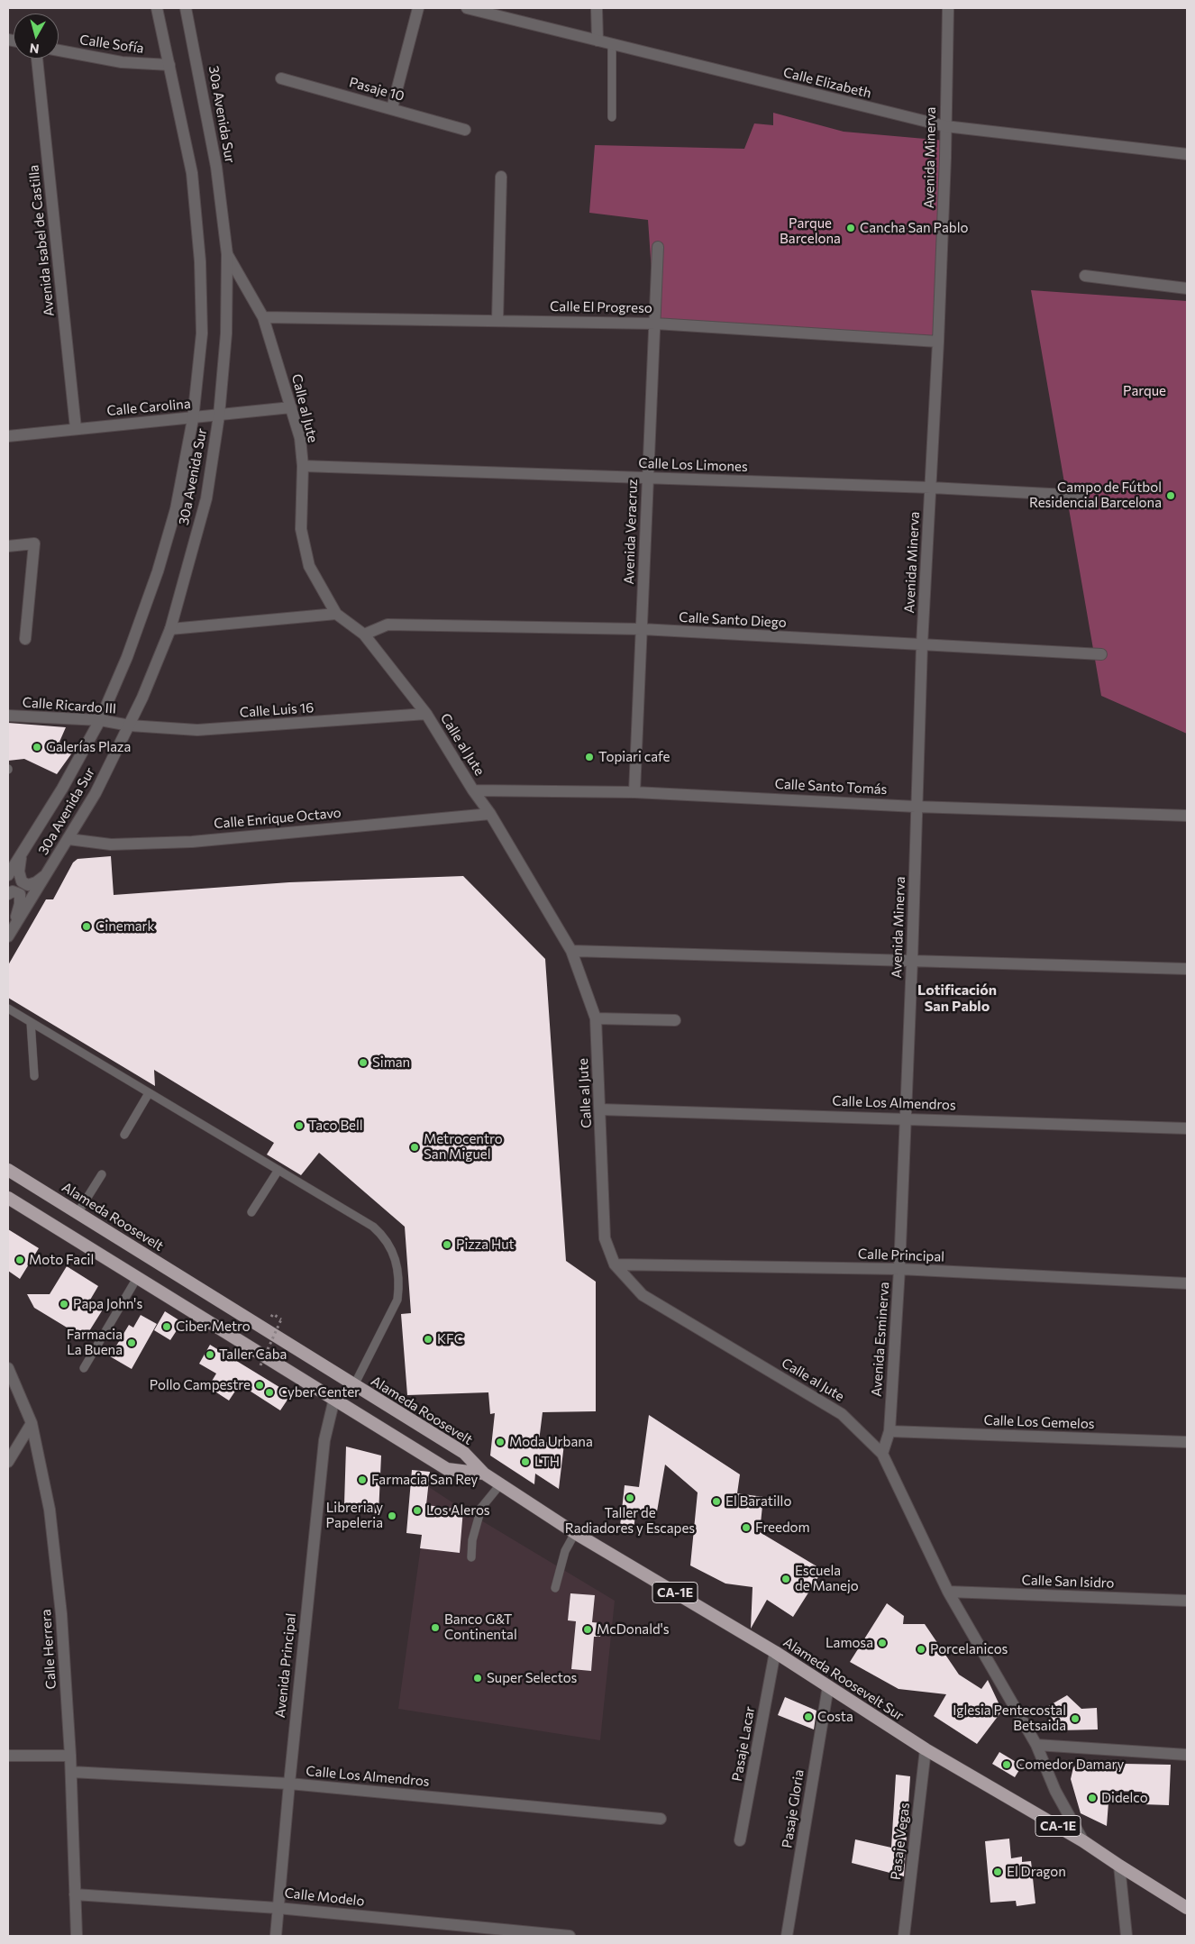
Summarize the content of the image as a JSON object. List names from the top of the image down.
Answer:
{
  "streets": {
    "highway": ["Alameda Roosevelt", "CA-1E", "Alameda Roosevelt Sur"],
    "street": [
      "Calle Sofía",
      "Calle Elizabeth",
      "Pasaje 10",
      "30a Avenida Sur",
      "Avenida Minerva",
      "Avenida Isabel de Castilla",
      "Calle El Progreso",
      "Calle Carolina",
      "Calle al Jute",
      "Calle Los Limones",
      "Avenida Veracruz",
      "Calle Santo Diego",
      "Calle Ricardo III",
      "Calle Luis 16",
      "Calle Santo Tomás",
      "Calle Enrique Octavo",
      "Calle Los Almendros",
      "Calle Principal",
      "Avenida Esminerva",
      "Calle Los Gemelos",
      "Calle San Isidro",
      "Calle Herrera",
      "Avenida Principal",
      "Pasaje Lacar",
      "Pasaje Gloria",
      "Pasaje Vegas",
      "Calle Modelo"
    ]
  },
  "crossings": [
    ["Calle Sofía", "30a Avenida Sur"],
    ["Calle Elizabeth", "Avenida Minerva"],
    ["30a Avenida Sur", "Calle Carolina"],
    ["30a Avenida Sur", "Calle al Jute"],
    ["30a Avenida Sur", "Calle Ricardo III"],
    ["30a Avenida Sur", "Calle Luis 16"],
    ["30a Avenida Sur", "Calle Enrique Octavo"],
    ["Avenida Minerva", "Calle El Progreso"],
    ["Avenida Minerva", "Calle Los Limones"],
    ["Avenida Minerva", "Calle Santo Diego"],
    ["Avenida Minerva", "Calle Santo Tomás"],
    ["Avenida Minerva", "Calle Los Almendros"],
    ["Avenida Minerva", "Avenida Esminerva"],
    ["Avenida Isabel de Castilla", "Calle Carolina"],
    ["Calle El Progreso", "Calle al Jute"],
    ["Calle El Progreso", "Avenida Veracruz"],
    ["Calle Carolina", "Calle al Jute"],
    ["Calle al Jute", "Calle Los Limones"],
    ["Calle al Jute", "Calle Santo Diego"],
    ["Calle al Jute", "Calle Luis 16"],
    ["Calle al Jute", "Calle Santo Tomás"],
    ["Calle al Jute", "Calle Enrique Octavo"],
    ["Calle al Jute", "Calle Los Almendros"],
    ["Calle al Jute", "Calle Principal"],
    ["Calle al Jute", "Avenida Esminerva"],
    ["Calle al Jute", "Calle San Isidro"],
    ["Calle al Jute", "Alameda Roosevelt Sur"],
    ["Calle Los Limones", "Avenida Veracruz"],
    ["Avenida Veracruz", "Calle Santo Diego"],
    ["Avenida Veracruz", "Calle Santo Tomás"],
    ["Calle Ricardo III", "Calle Luis 16"],
    ["Calle Los Almendros", "Avenida Esminerva"],
    ["Calle Los Almendros", "Calle Herrera"],
    ["Calle Los Almendros", "Avenida Principal"],
    ["Alameda Roosevelt", "CA-1E"],
    ["Alameda Roosevelt", "Alameda Roosevelt Sur"],
    ["Calle Principal", "Avenida Esminerva"],
    ["Avenida Esminerva", "Calle Los Gemelos"],
    ["CA-1E", "Avenida Principal"],
    ["CA-1E", "Alameda Roosevelt Sur"],
    ["Calle Herrera", "Calle Modelo"],
    ["Avenida Principal", "Calle Modelo"],
    ["Alameda Roosevelt Sur", "Pasaje Lacar"],
    ["Alameda Roosevelt Sur", "Pasaje Gloria"],
    ["Alameda Roosevelt Sur", "Pasaje Vegas"]
  ],
  "districts": ["Lotificación San Pablo"],
  "parks": ["Parque Barcelona", "Parque"],
  "places": [
    "Cancha San Pablo",
    "Campo de Fútbol Residencial Barcelona",
    "Galerías Plaza",
    "Topiari cafe",
    "Cinemark",
    "Siman",
    "Taco Bell",
    "Metrocentro San Miguel",
    "Pizza Hut",
    "Moto Facil",
    "Papa John's",
    "Ciber Metro",
    "KFC",
    "Farmacia La Buena",
    "Taller Caba",
    "Pollo Campestre",
    "Cyber Center",
    "Moda Urbana",
    "LTH",
    "Farmacia San Rey",
    "Taller de Radiadores y Escapes",
    "El Baratillo",
    "Los Aleros",
    "Libreria y Papeleria",
    "Freedom",
    "Escuela de Manejo",
    "Banco G&T Continental",
    "McDonald's",
    "Lamosa",
    "Porcelanicos",
    "Super Selectos",
    "Costa",
    "Iglesia Pentecostal Betsaida",
    "Comedor Damary",
    "Didelco",
    "El Dragon"
  ],
  "north": "bottom"
}
